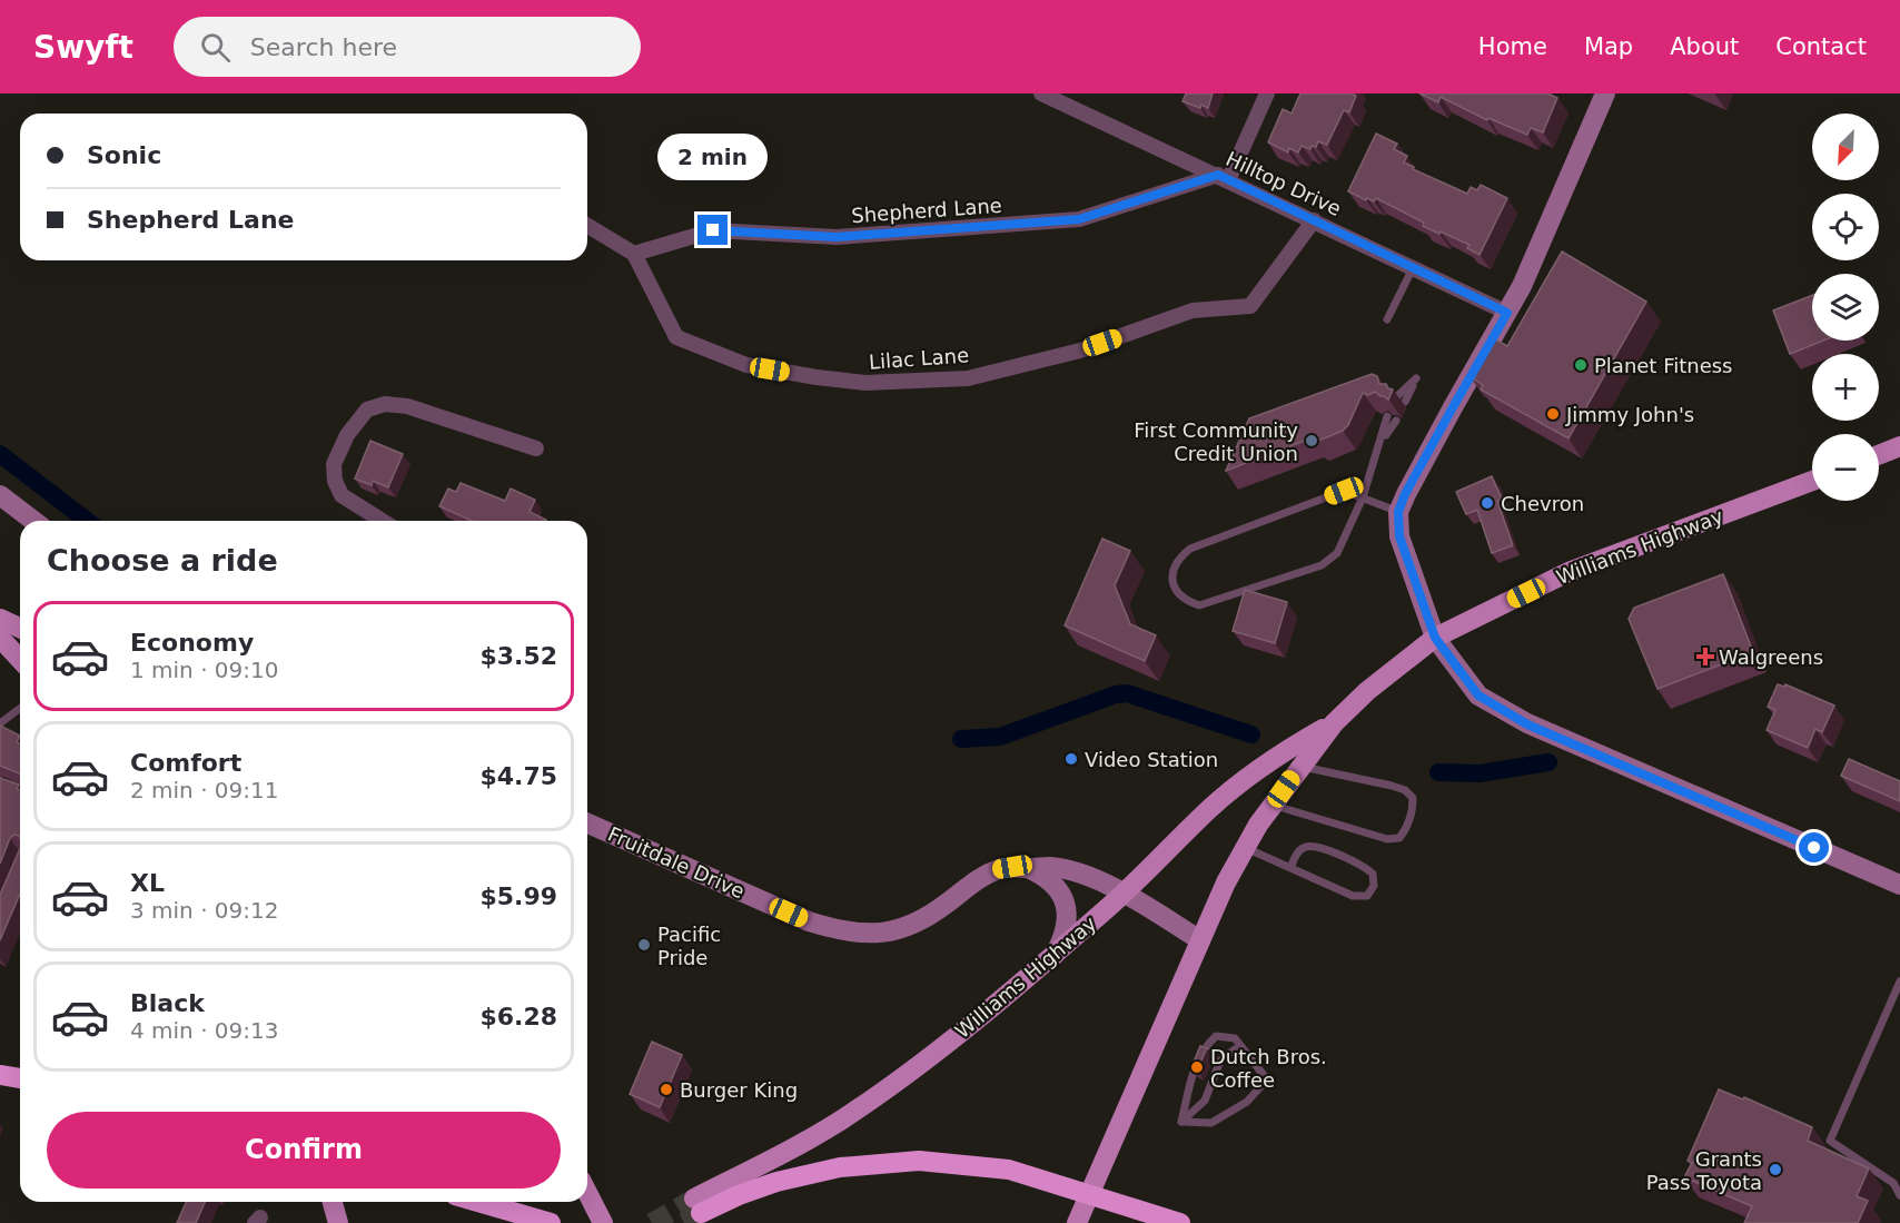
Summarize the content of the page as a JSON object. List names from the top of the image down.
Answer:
{
  "streets": {
    "main road": ["Williams Highway"],
    "street": [
      "Hilltop Drive",
      "Shepherd Lane",
      "Lilac Lane",
      "Fruitdale Drive"
    ]
  },
  "crossings": [
    ["Hilltop Drive", "Shepherd Lane"],
    ["Hilltop Drive", "Lilac Lane"],
    ["Shepherd Lane", "Lilac Lane"],
    ["Williams Highway", "Fruitdale Drive"]
  ],
  "places": {
    "other": [
      "Planet Fitness",
      "Jimmy John's",
      "First Community Credit Union",
      "Chevron",
      "Video Station",
      "Pacific Pride",
      "Dutch Bros. Coffee",
      "Burger King",
      "Grants Pass Toyota"
    ],
    "health": ["Walgreens"]
  },
  "north": "bottom left",
  "page": {
    "header": "Swyft",
    "search": "Search here",
    "nav": [
      "Home",
      "Map",
      "About",
      "Contact"
    ],
    "map_buttons": ["+", "−"],
    "banner": ["Sonic", "Shepherd Lane"],
    "bubble": "2 min",
    "heading": "Choose a ride",
    "list": [
      {
        "name": "Economy",
        "note": "1 min · 09:10",
        "value": "$3.52"
      },
      {
        "name": "Comfort",
        "note": "2 min · 09:11",
        "value": "$4.75"
      },
      {
        "name": "XL",
        "note": "3 min · 09:12",
        "value": "$5.99"
      },
      {
        "name": "Black",
        "note": "4 min · 09:13",
        "value": "$6.28"
      }
    ],
    "buttons": "Confirm"
  }
}
